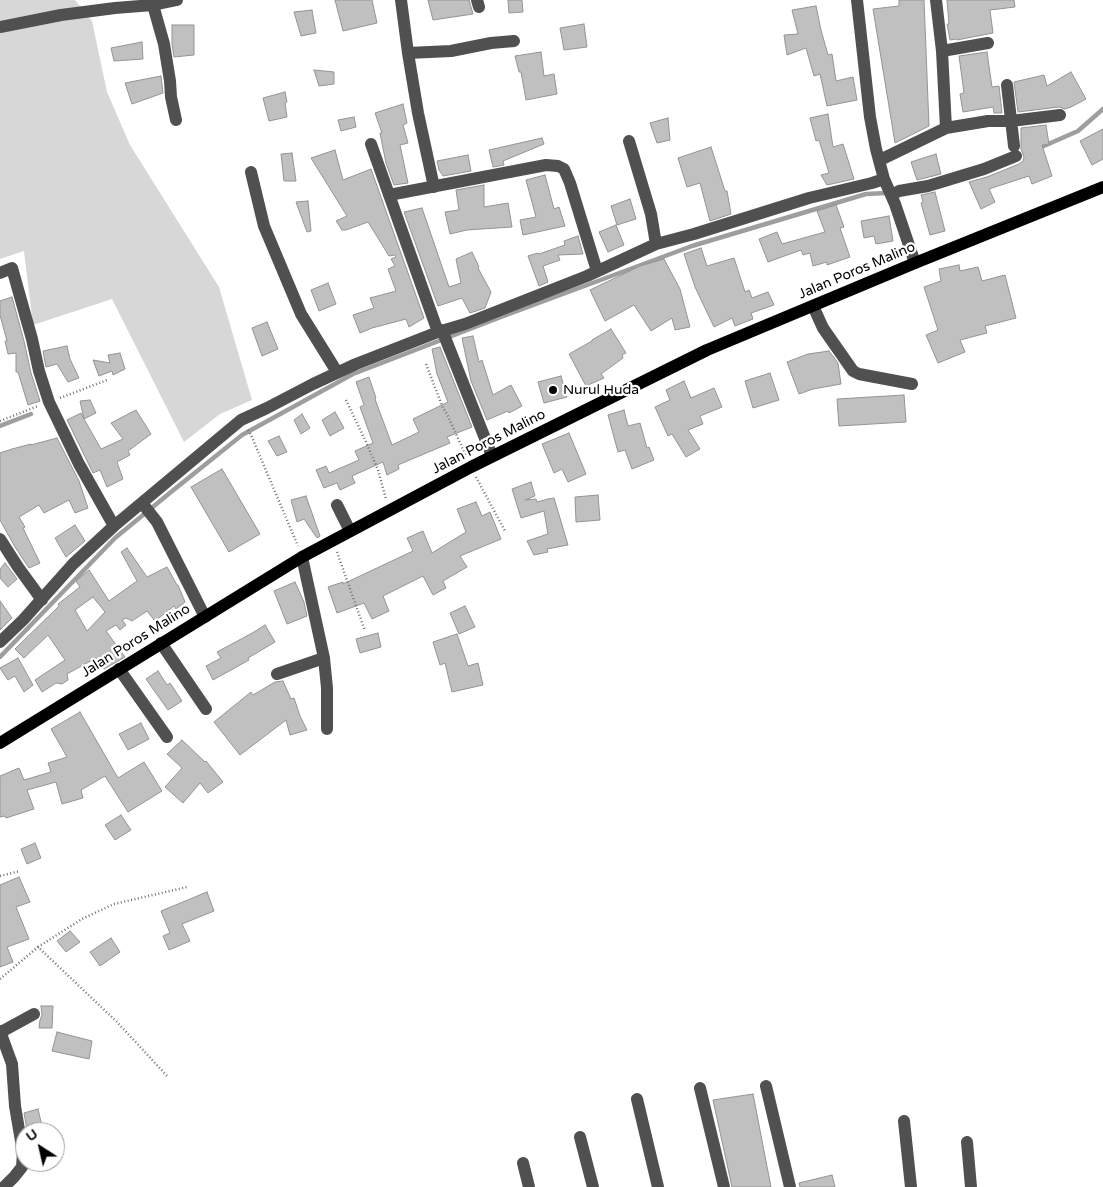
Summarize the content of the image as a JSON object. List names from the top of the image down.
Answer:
{
  "streets": {
    "main road": ["Jalan Poros Malino"]
  },
  "places": ["Nurul Huda"],
  "north": "top left"
}
